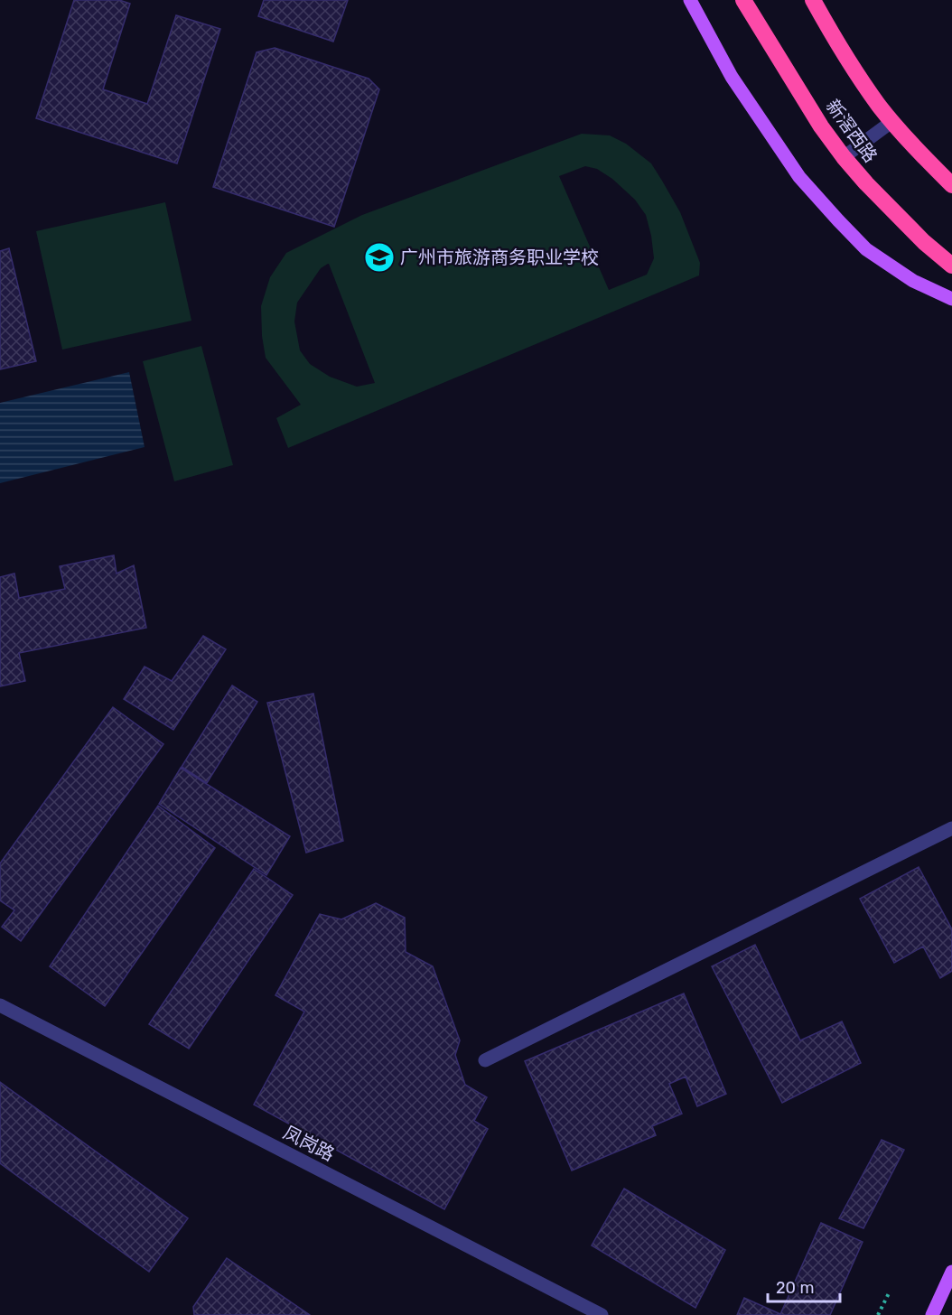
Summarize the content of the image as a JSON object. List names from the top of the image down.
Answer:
{
  "streets": {
    "highway": ["新滘西路"],
    "street": ["凤岗路"]
  },
  "places": {
    "school or university": ["广州市旅游商务职业学校"]
  },
  "scale_bar": "20 m"
}
